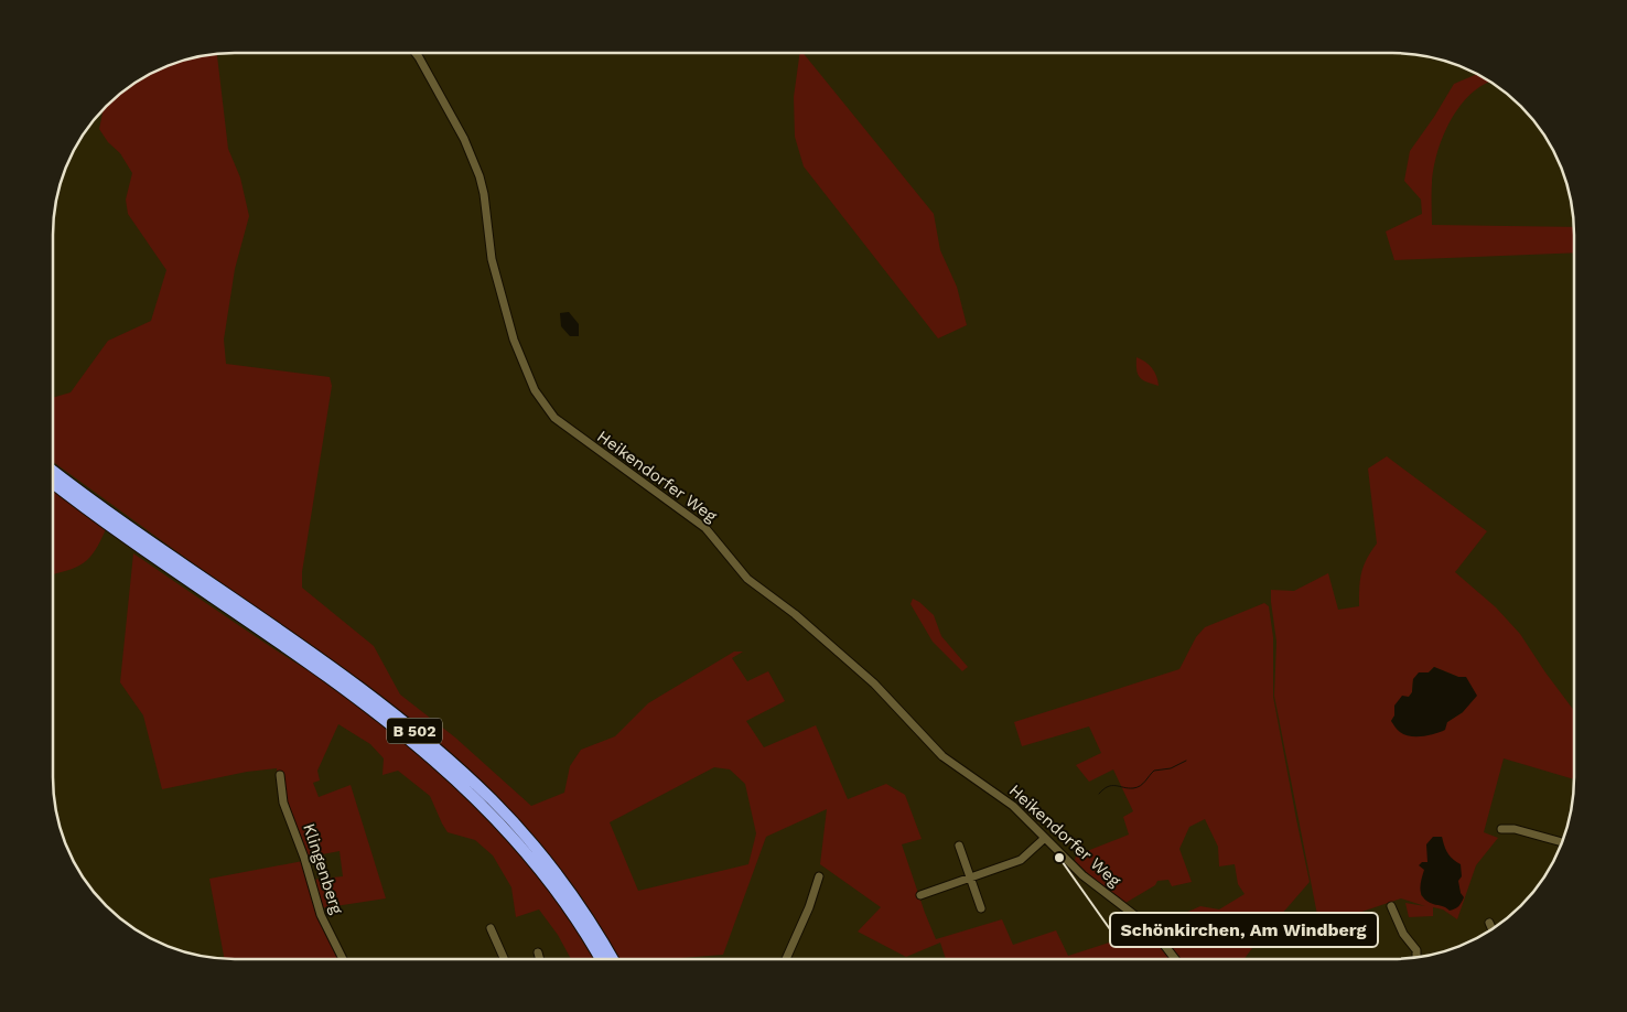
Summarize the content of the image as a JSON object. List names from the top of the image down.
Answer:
{
  "streets": {
    "highway": ["B 502"],
    "street": ["Heikendorfer Weg", "Klingenberg"]
  },
  "places": ["Schönkirchen, Am Windberg"]
}
